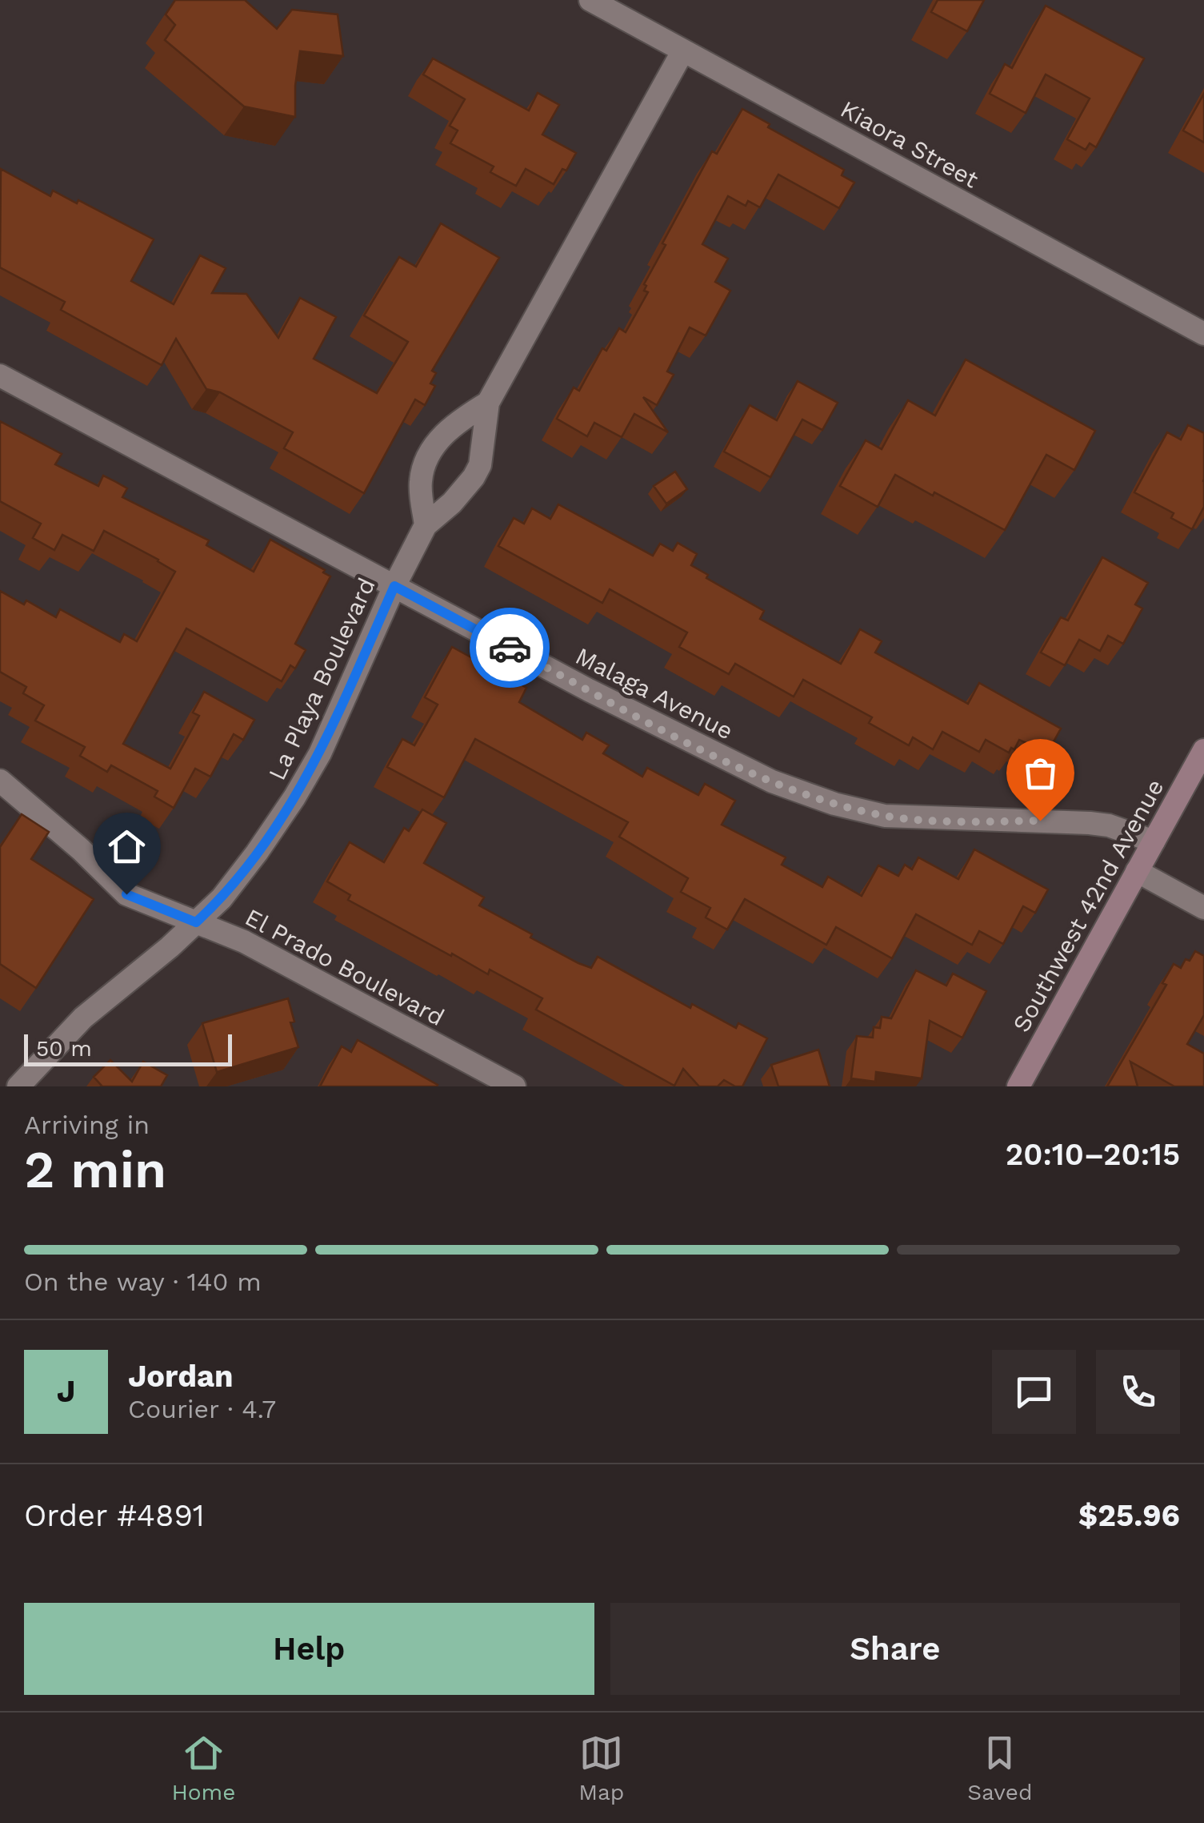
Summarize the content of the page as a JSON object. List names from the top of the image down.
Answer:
{
  "streets": {
    "main road": ["Southwest 42nd Avenue"],
    "street": [
      "Kiaora Street",
      "La Playa Boulevard",
      "Malaga Avenue",
      "El Prado Boulevard"
    ]
  },
  "crossings": [
    ["Kiaora Street", "La Playa Boulevard"],
    ["La Playa Boulevard", "Malaga Avenue"],
    ["La Playa Boulevard", "El Prado Boulevard"],
    ["Malaga Avenue", "Southwest 42nd Avenue"]
  ],
  "scale_bar": "50 m",
  "page": {
    "scale": "50 m",
    "heading": ["2 min", "Arriving in", "20:10–20:15"],
    "panel": [
      "Jordan",
      "Courier · 4.7",
      "Order #4891",
      "$25.96"
    ],
    "bar": "On the way · 140 m",
    "round": "J",
    "buttons": ["Help", "Share"],
    "tabs": ["Home", "Map", "Saved"]
  }
}
